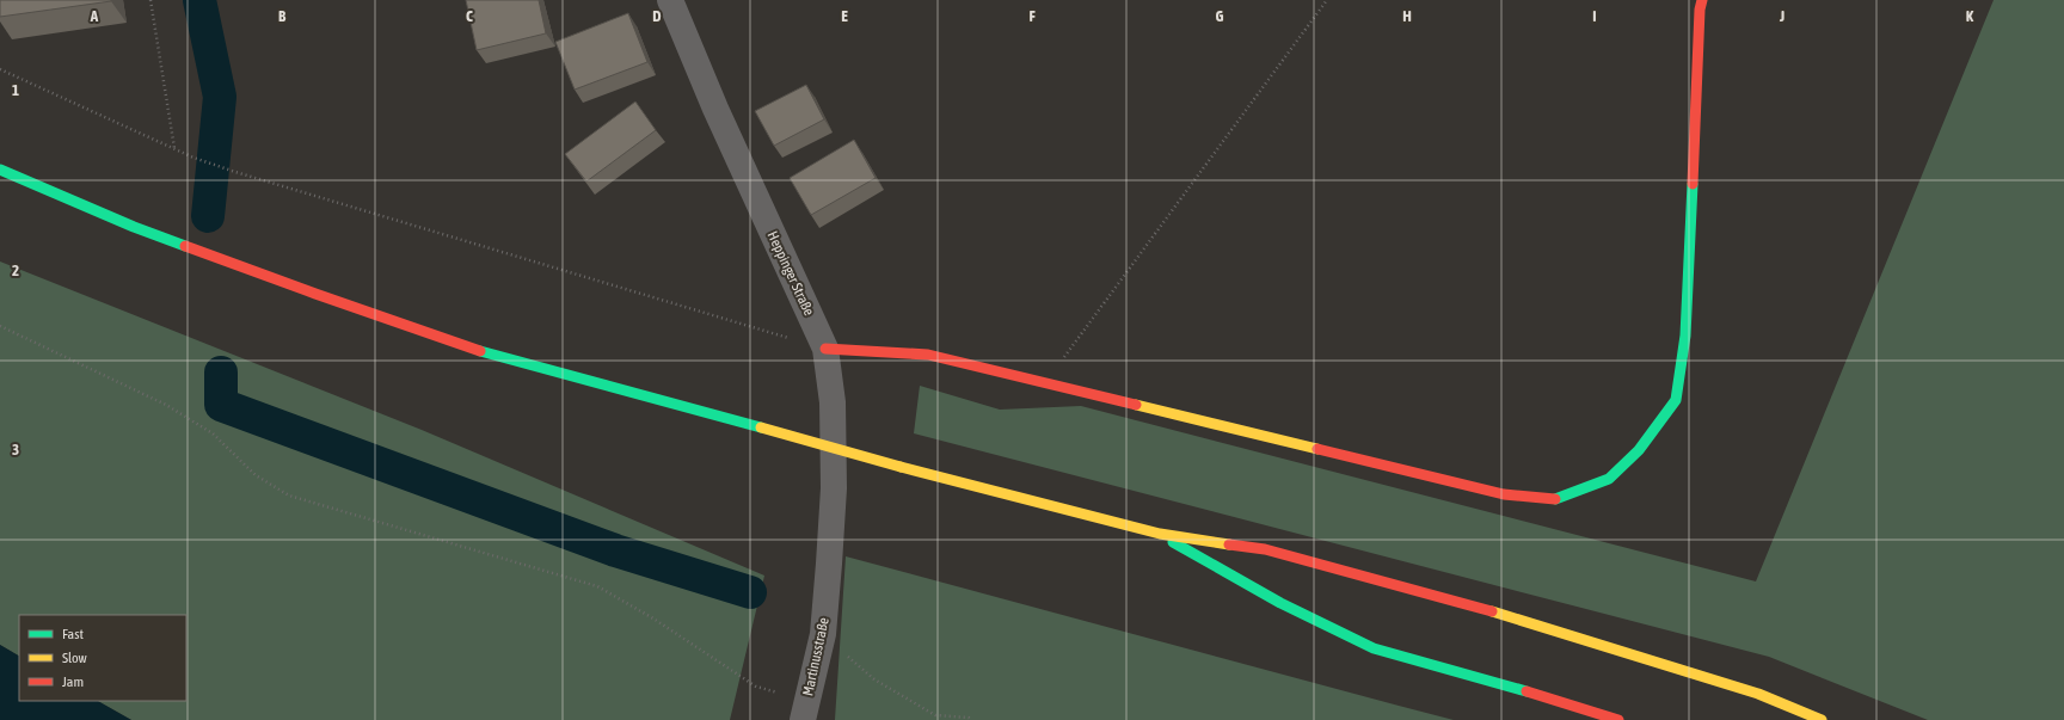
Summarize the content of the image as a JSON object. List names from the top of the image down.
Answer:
{
  "streets": {
    "street": ["Heppinger Straße", "Martinusstraße"]
  },
  "crossings": [
    ["Heppinger Straße", "Martinusstraße"]
  ],
  "legend": ["Fast", "Slow", "Jam"],
  "grid": {
    "columns": [
      "A",
      "B",
      "C",
      "D",
      "E",
      "F",
      "G",
      "H",
      "I",
      "J",
      "K"
    ],
    "rows": ["1", "2", "3"]
  }
}
